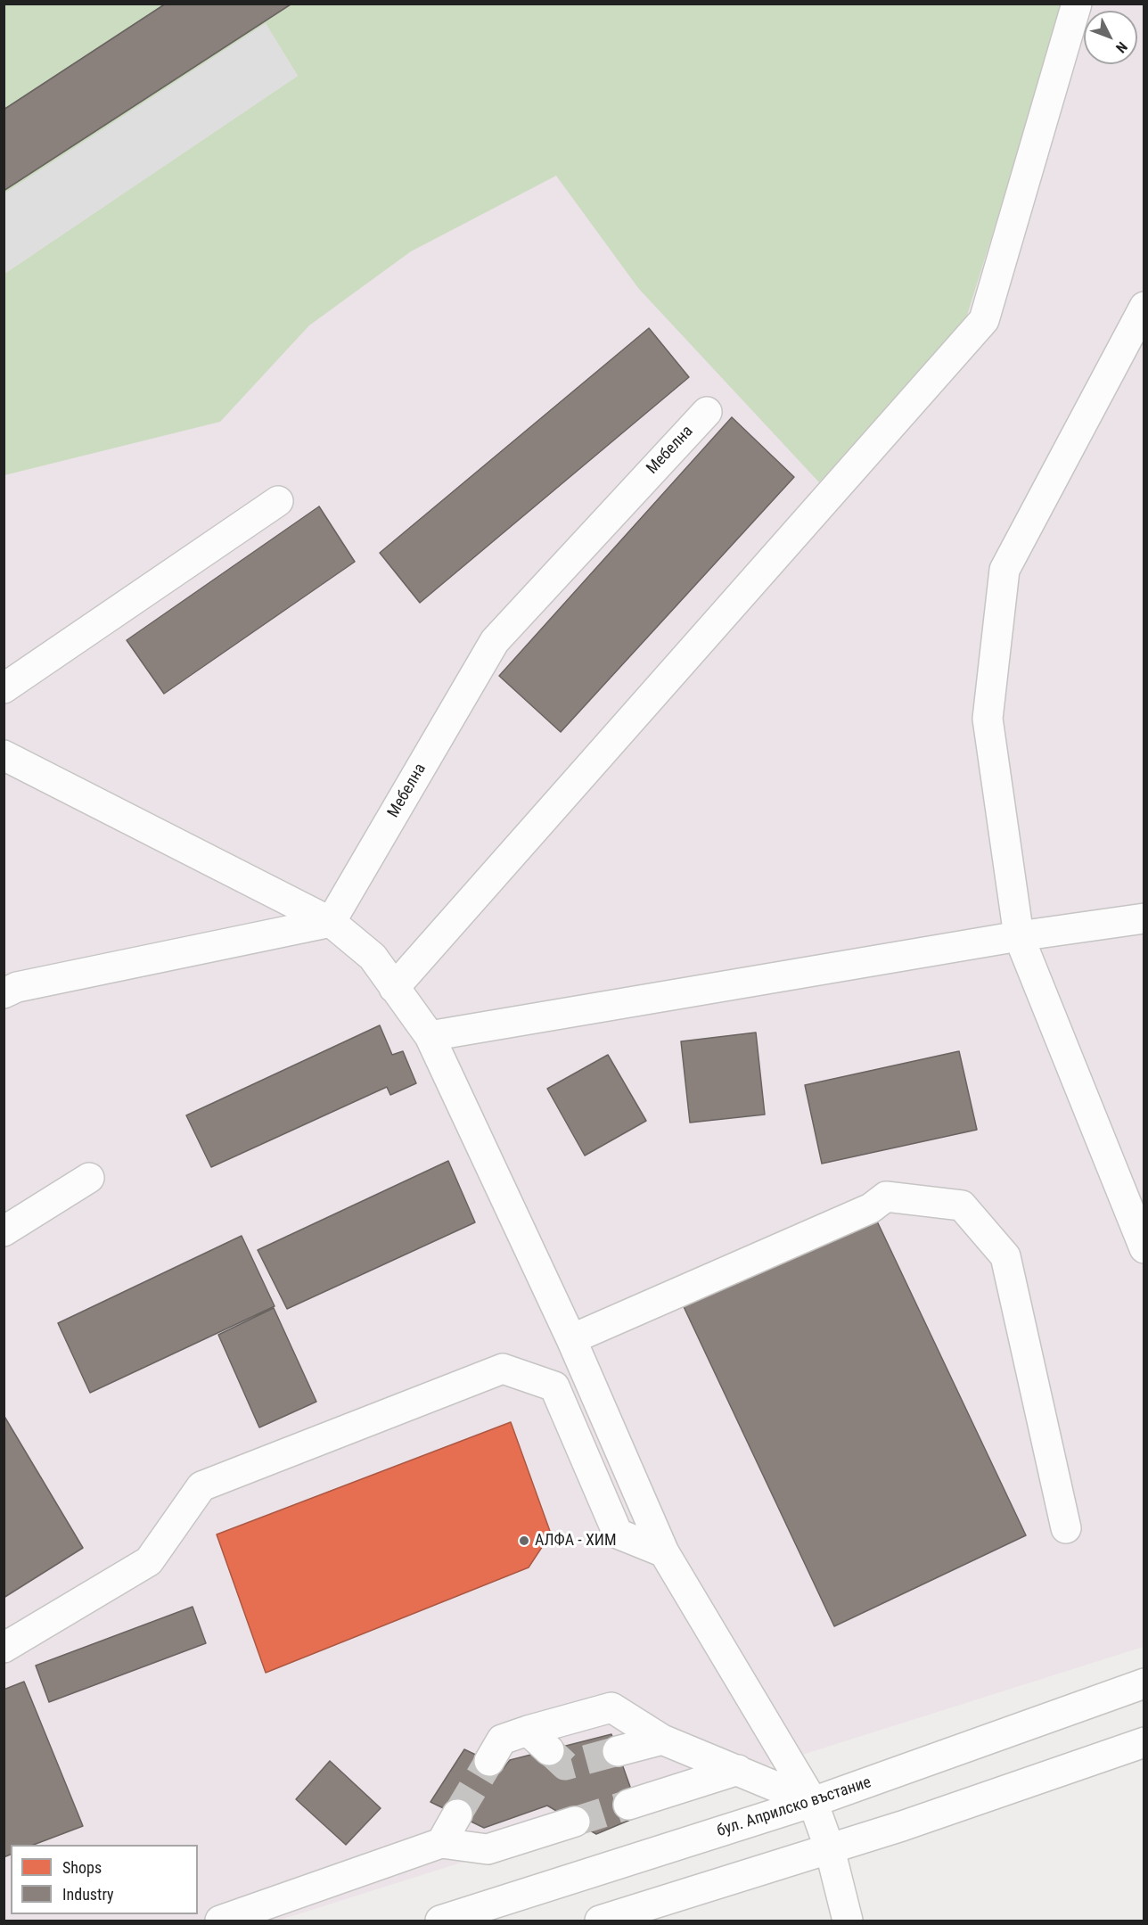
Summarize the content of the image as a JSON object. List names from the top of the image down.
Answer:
{
  "streets": {
    "street": ["Мебелна", "бул. Априлско въстание"]
  },
  "places": ["АЛФА - ХИМ"],
  "legend": ["Shops", "Industry"],
  "north": "bottom right"
}
